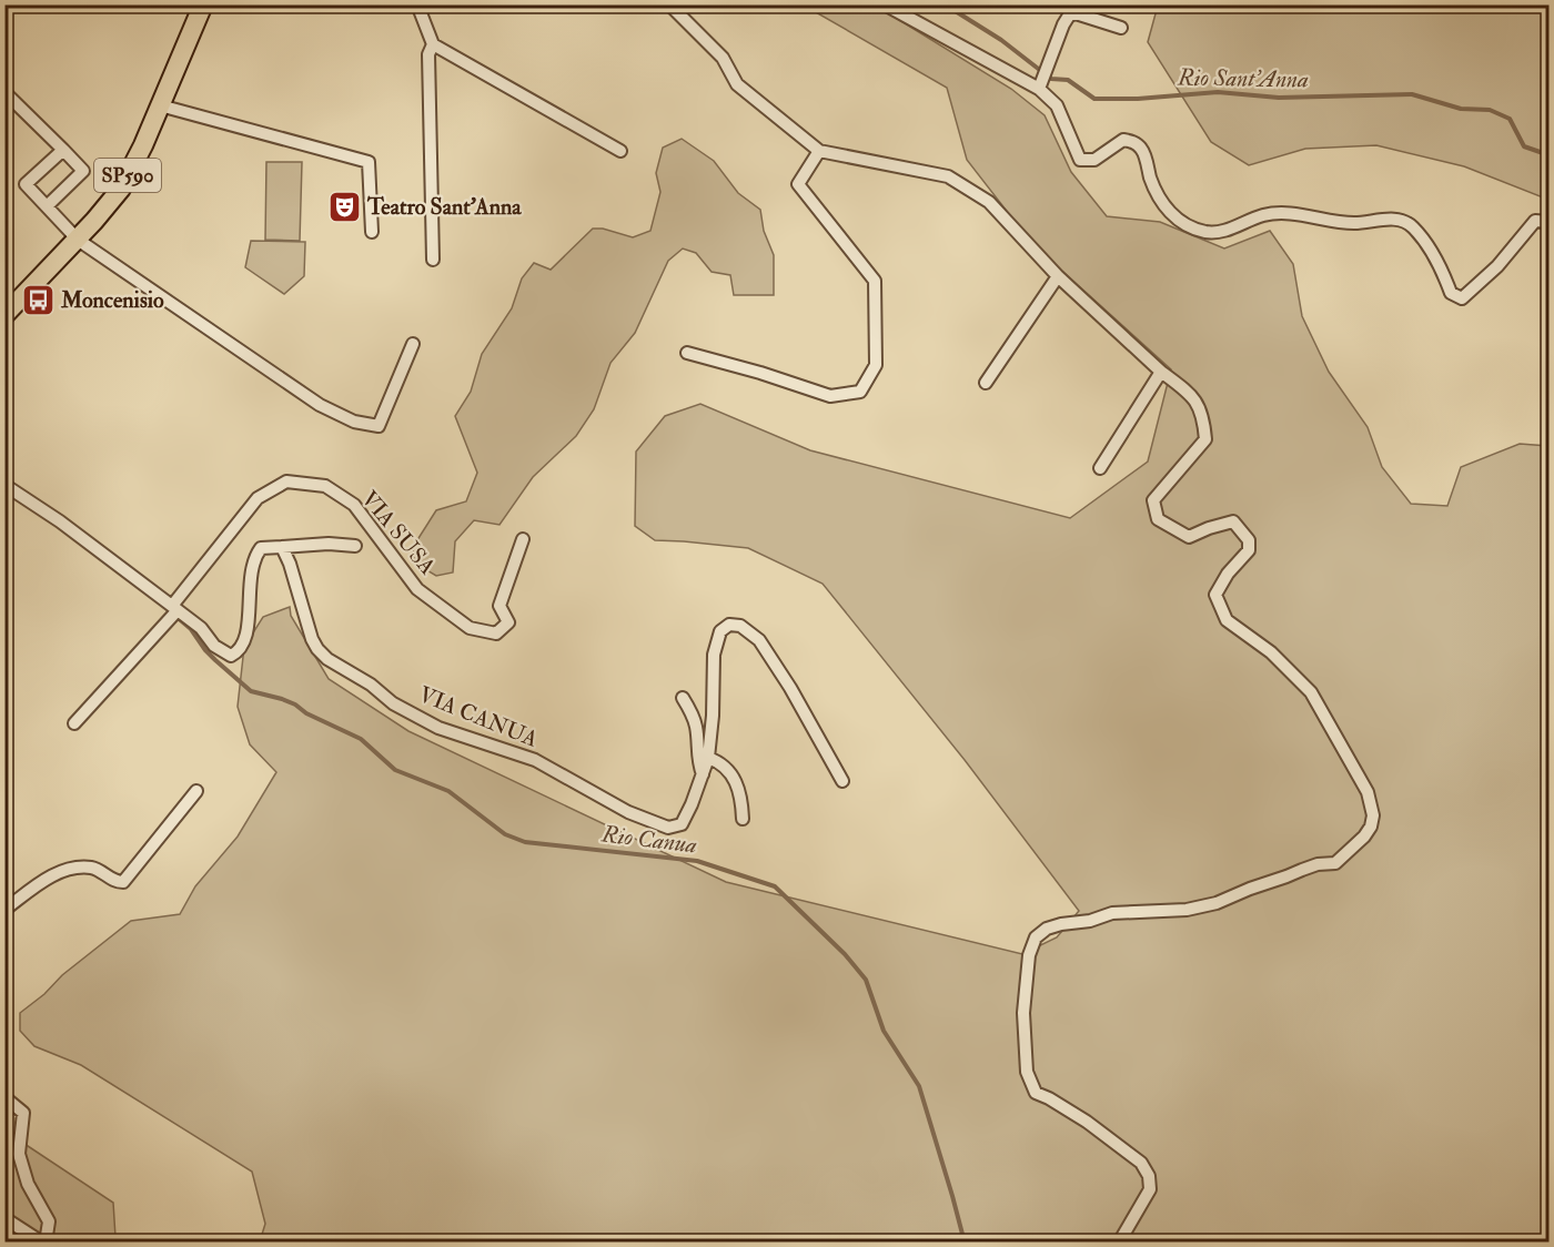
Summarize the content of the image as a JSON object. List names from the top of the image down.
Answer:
{
  "streets": {
    "main road": ["SP590"],
    "street": ["VIA SUSA", "VIA CANUA"]
  },
  "water": ["Rio Sant'Anna", "Rio Canua"],
  "places": {
    "theatre": ["Teatro Sant'Anna"],
    "bus stop": ["Moncenisio"]
  }
}
